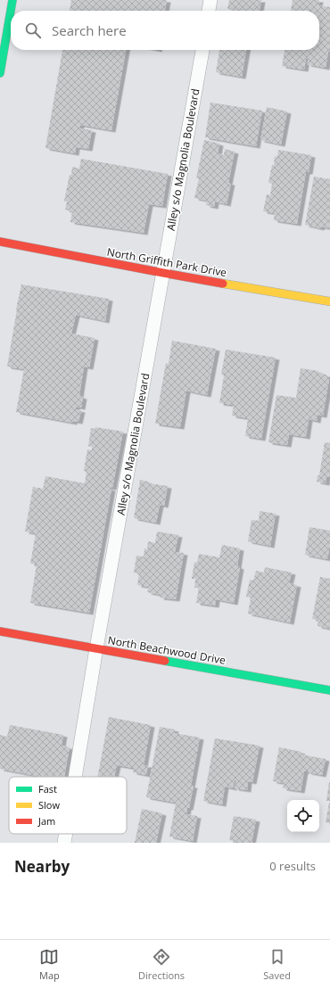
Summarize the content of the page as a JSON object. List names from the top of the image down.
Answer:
{
  "streets": {
    "street": ["North Griffith Park Drive", "North Beachwood Drive"],
    "lane": ["Alley s/o Magnolia Boulevard"]
  },
  "crossings": [
    ["Alley s/o Magnolia Boulevard", "North Griffith Park Drive"],
    ["Alley s/o Magnolia Boulevard", "North Beachwood Drive"]
  ],
  "legend": ["Fast", "Slow", "Jam"],
  "page": {
    "search": "Search here",
    "heading": ["Nearby", "0 results"],
    "nav": ["Map", "Directions", "Saved"]
  }
}
